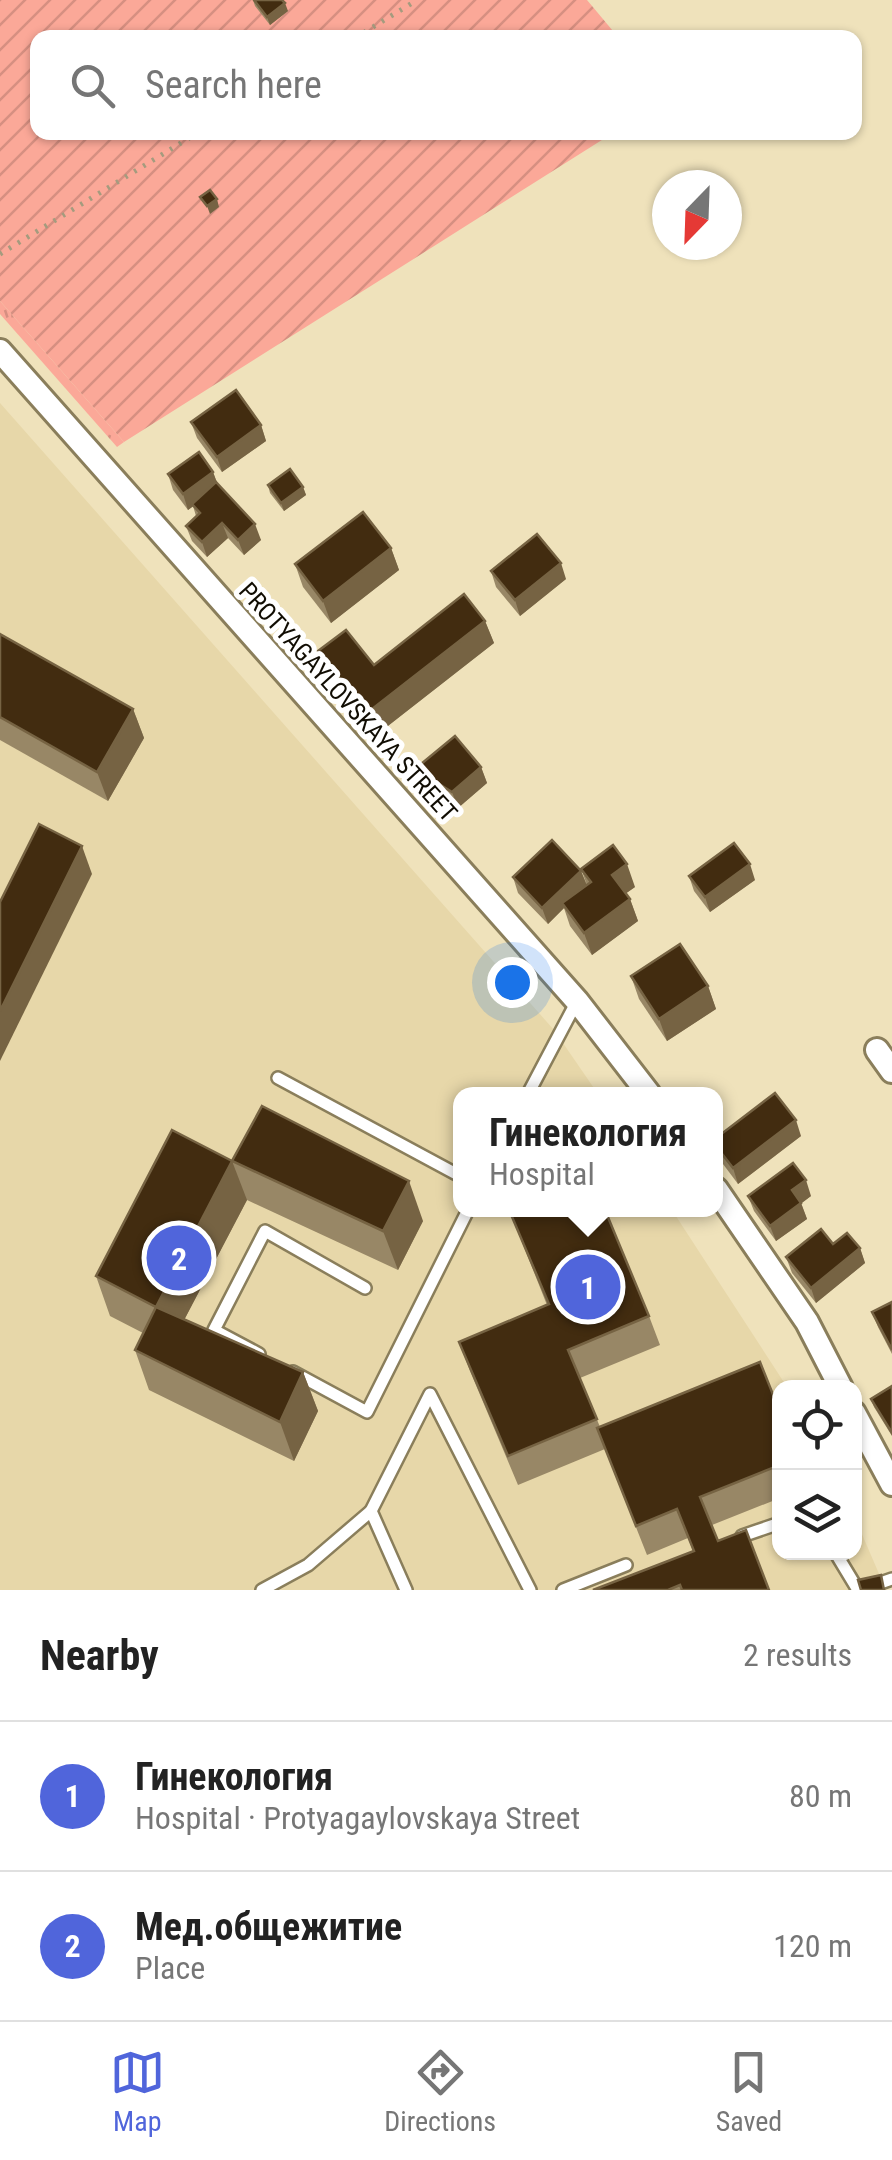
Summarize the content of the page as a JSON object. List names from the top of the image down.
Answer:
{
  "streets": {
    "street": ["PROTYAGAYLOVSKAYA STREET"]
  },
  "north": "bottom left",
  "page": {
    "search": "Search here",
    "popup": ["Гинекология", "Hospital"],
    "pins": ["2", "1"],
    "heading": ["Nearby", "2 results"],
    "list": [
      {
        "mark": "1",
        "name": "Гинекология",
        "note": "Hospital · Protyagaylovskaya Street",
        "value": "80 m"
      },
      {
        "mark": "2",
        "name": "Мед.общежитие",
        "note": "Place",
        "value": "120 m"
      }
    ],
    "nav": ["Map", "Directions", "Saved"]
  }
}
